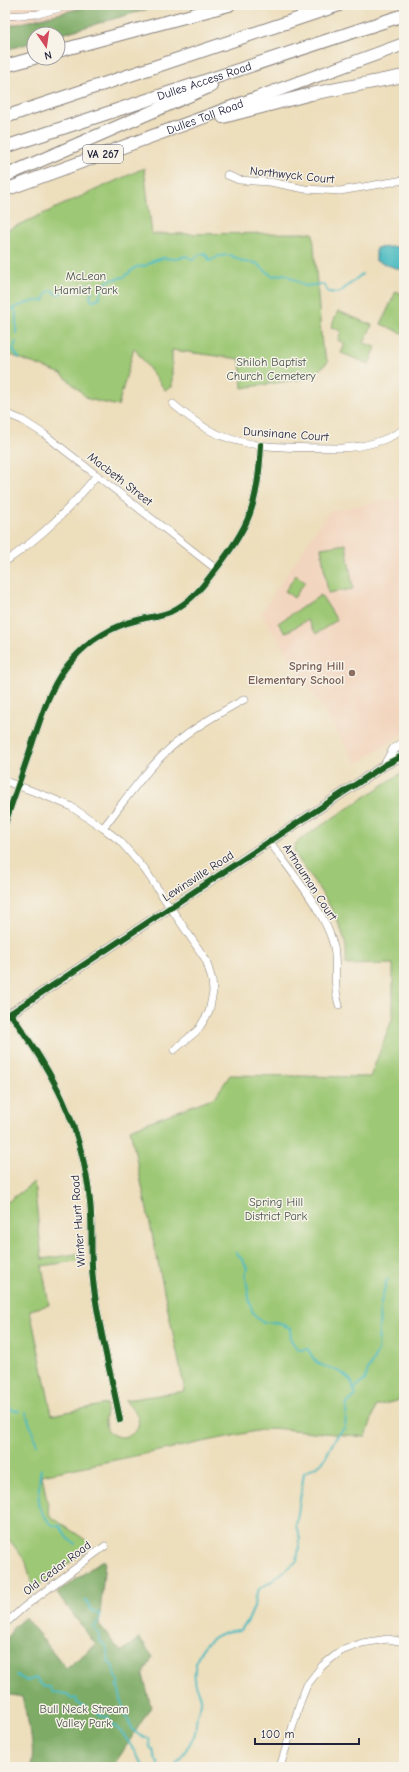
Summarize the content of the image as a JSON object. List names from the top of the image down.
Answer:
{
  "streets": {
    "highway": ["Dulles Access Road", "Dulles Toll Road", "VA 267"],
    "main road": ["Lewinsville Road"],
    "street": [
      "Northwyck Court",
      "Dunsinane Court",
      "Macbeth Street",
      "Artnauman Court",
      "Winter Hunt Road",
      "Old Cedar Road"
    ]
  },
  "crossings": [
    ["Lewinsville Road", "Artnauman Court"],
    ["Lewinsville Road", "Winter Hunt Road"]
  ],
  "parks": [
    "McLean Hamlet Park",
    "Shiloh Baptist Church Cemetery",
    "Spring Hill District Park",
    "Bull Neck Stream Valley Park"
  ],
  "places": ["Spring Hill Elementary School"],
  "scale_bar": "100 m",
  "north": "bottom"
}
